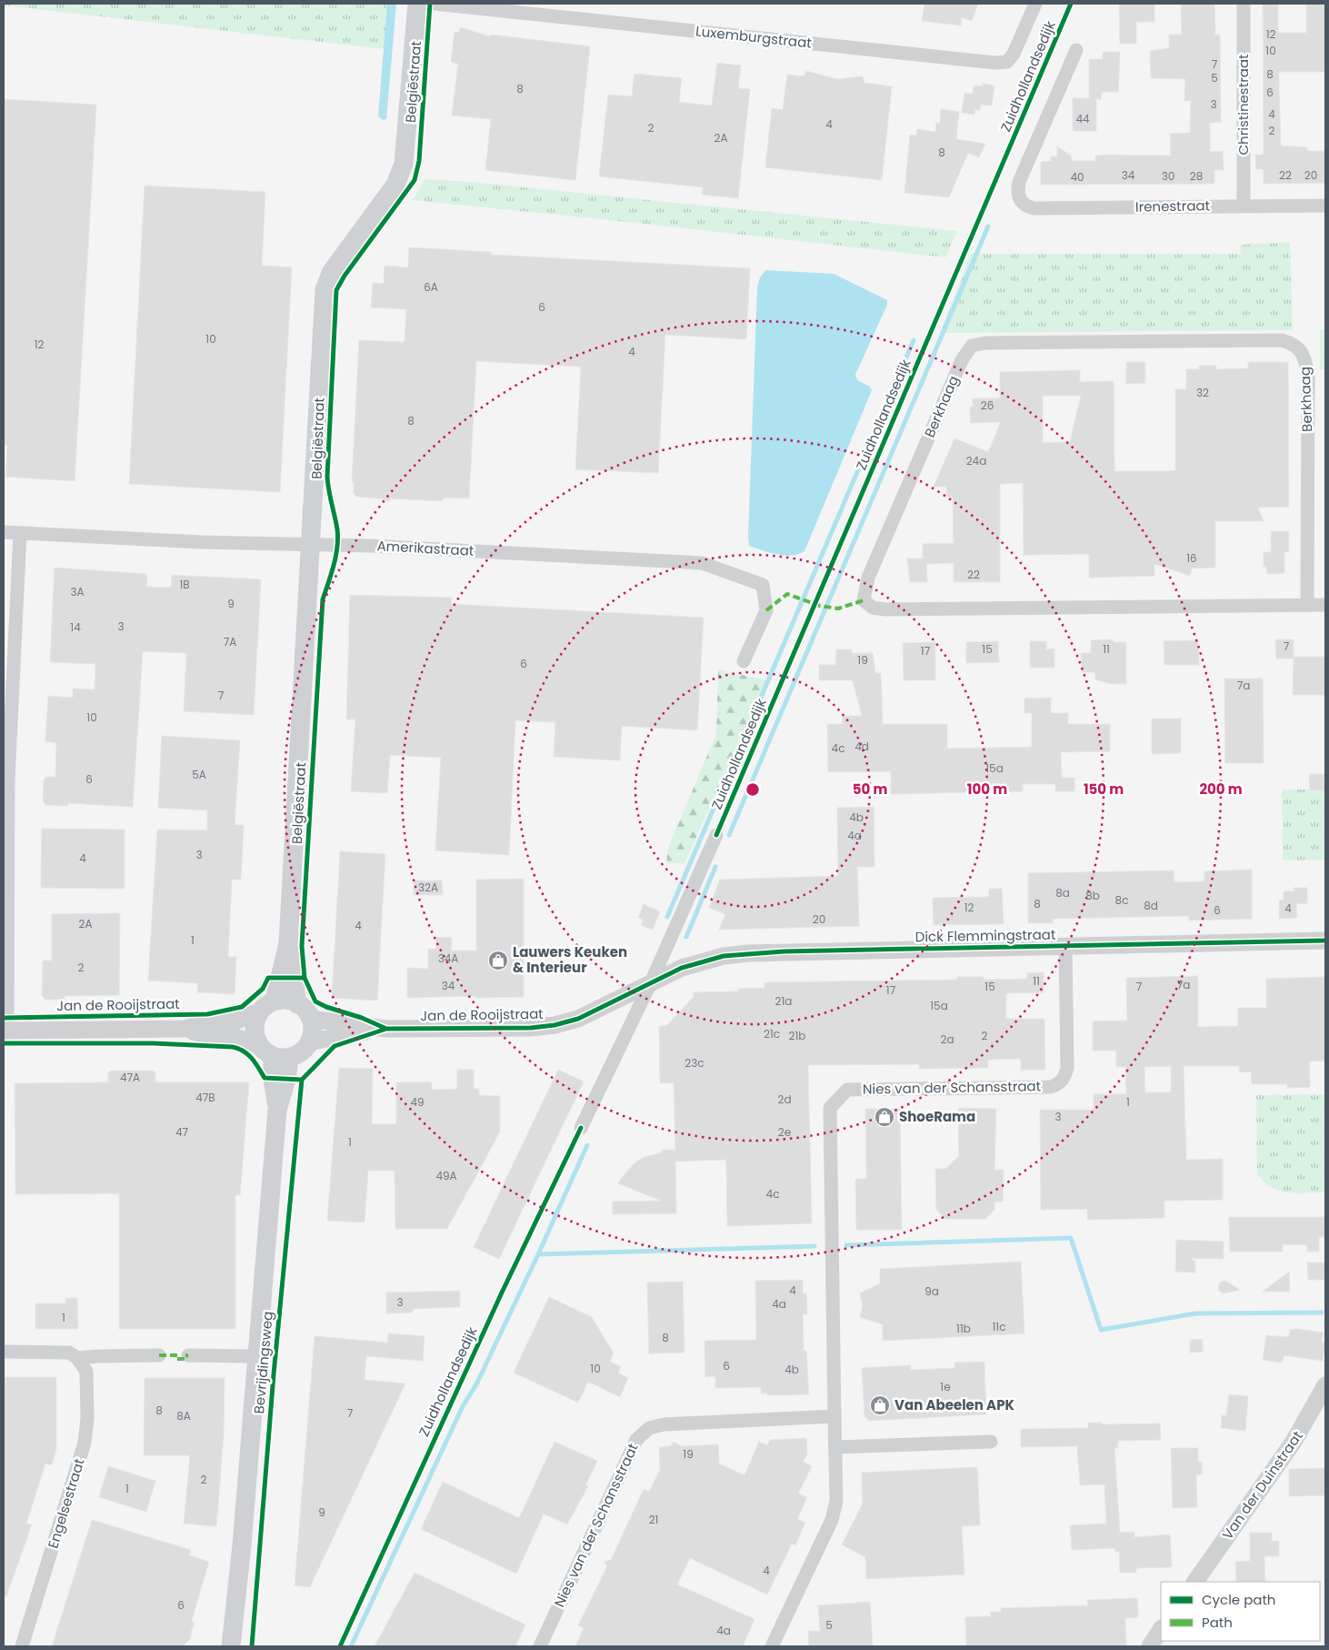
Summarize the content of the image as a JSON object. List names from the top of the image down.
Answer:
{
  "streets": {
    "main road": ["Belgiëstraat", "Bevrijdingsweg"],
    "street": [
      "Luxemburgstraat",
      "Christinestraat",
      "Irenestraat",
      "Berkhaag",
      "Amerikastraat",
      "Dick Flemmingstraat",
      "Jan de Rooijstraat",
      "Nies van der Schansstraat",
      "Van der Duinstraat",
      "Engelsestraat"
    ],
    "cycle path": ["Zuidhollandsedijk"]
  },
  "crossings": [
    ["Belgiëstraat", "Amerikastraat"],
    ["Belgiëstraat", "Jan de Rooijstraat"],
    ["Belgiëstraat", "Bevrijdingsweg"],
    ["Christinestraat", "Irenestraat"],
    ["Dick Flemmingstraat", "Jan de Rooijstraat"],
    ["Dick Flemmingstraat", "Nies van der Schansstraat"],
    ["Jan de Rooijstraat", "Bevrijdingsweg"]
  ],
  "places": {
    "shop": ["Lauwers Keuken & Interieur", "ShoeRama", "Van Abeelen APK"]
  },
  "house_numbers": [
    "12",
    "10",
    "7",
    "8",
    "5",
    "8",
    "6",
    "3",
    "4",
    "44",
    "4",
    "2",
    "2",
    "2A",
    "8",
    "34",
    "22",
    "20",
    "30",
    "28",
    "40",
    "6A",
    "6",
    "10",
    "12",
    "4",
    "32",
    "26",
    "8",
    "24a",
    "16",
    "22",
    "1B",
    "3A",
    "9",
    "3",
    "14",
    "7A",
    "7",
    "15",
    "11",
    "17",
    "19",
    "6",
    "7a",
    "7",
    "10",
    "4d",
    "4c",
    "15a",
    "5A",
    "6",
    "4b",
    "4a",
    "3",
    "4",
    "32A",
    "8a",
    "8b",
    "8c",
    "8",
    "8d",
    "12",
    "4",
    "6",
    "20",
    "2A",
    "4",
    "1",
    "34A",
    "2",
    "11",
    "7a",
    "34",
    "15",
    "7",
    "17",
    "21a",
    "15a",
    "21c",
    "21b",
    "2",
    "2a",
    "23c",
    "47A",
    "47B",
    "2d",
    "49",
    "1",
    "3",
    "47",
    "2e",
    "1",
    "49A",
    "4c",
    "4",
    "9a",
    "3",
    "4a",
    "1",
    "11c",
    "11b",
    "8",
    "6",
    "10",
    "4b",
    "1e",
    "8",
    "7",
    "8A",
    "19",
    "2",
    "1",
    "9",
    "21",
    "4",
    "6",
    "5",
    "4a"
  ],
  "legend": ["Cycle path", "Path"],
  "rings": [
    "50 m",
    "100 m",
    "150 m",
    "200 m"
  ]
}
